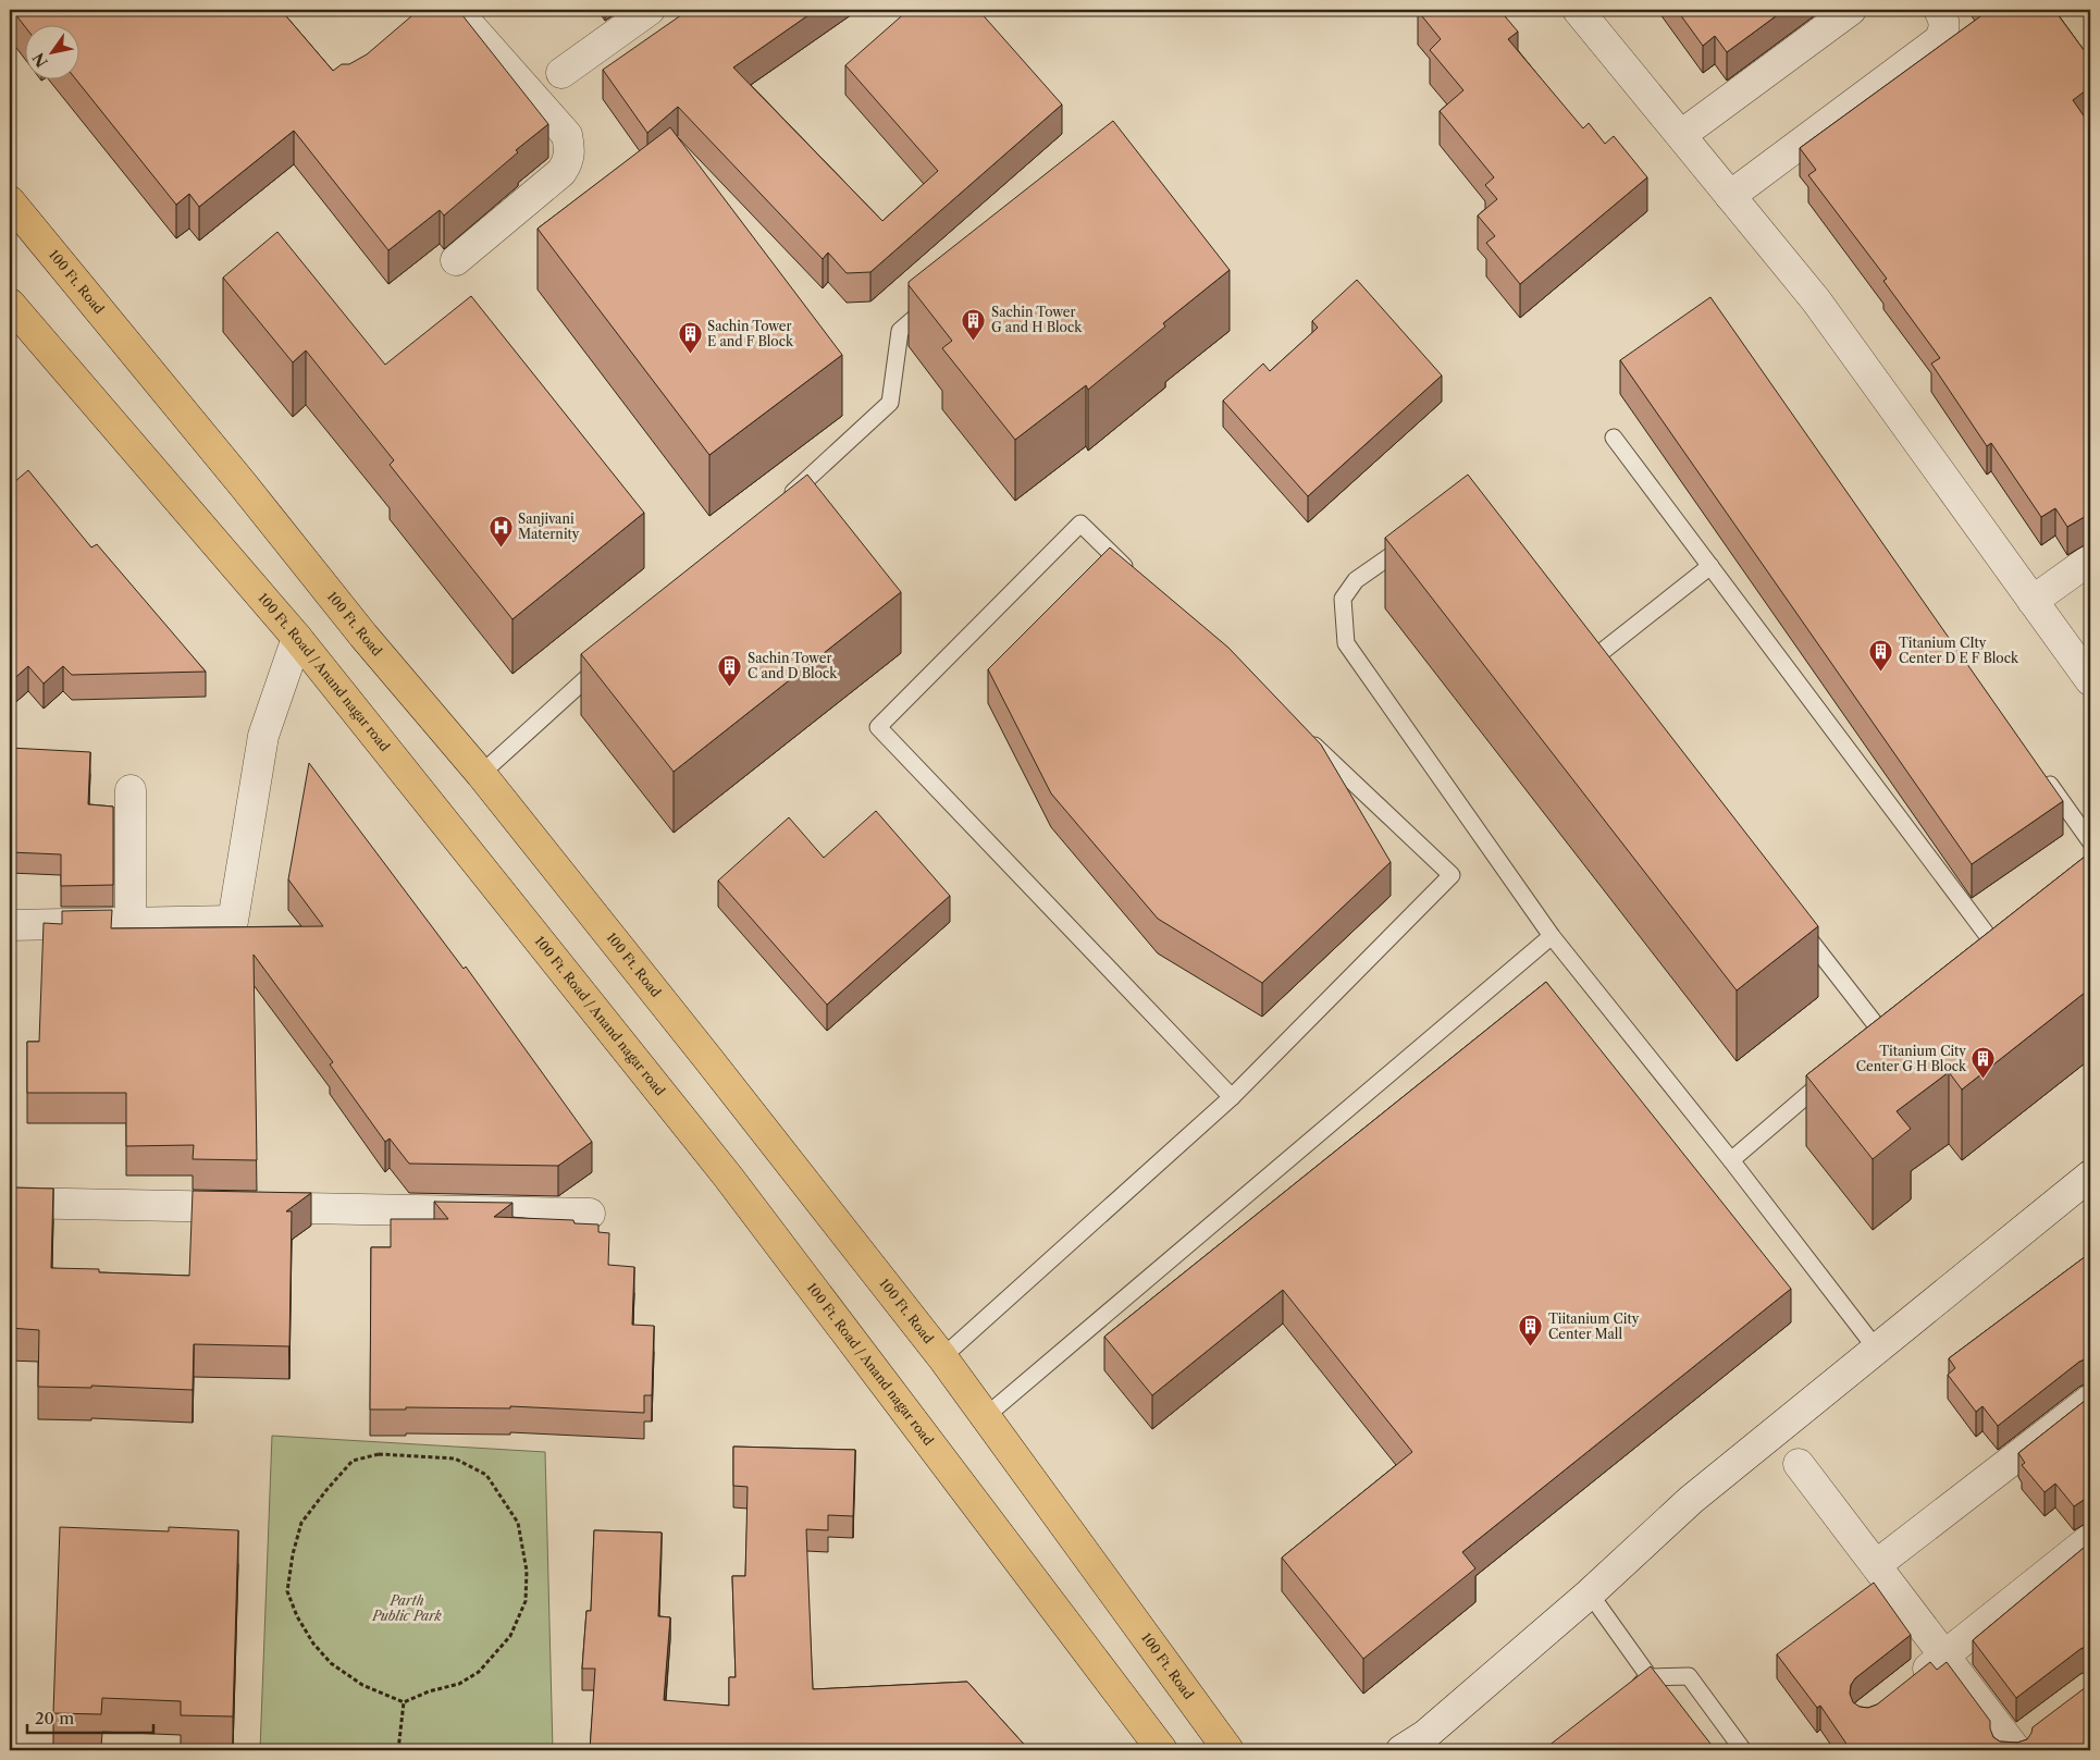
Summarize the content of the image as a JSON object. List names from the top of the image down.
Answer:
{
  "streets": {
    "main road": ["100 Ft. Road", "100 Ft. Road / Anand nagar road"]
  },
  "parks": ["Parth Public Park"],
  "places": {
    "building": [
      "Sachin Tower G and H Block",
      "Sachin Tower E and F Block",
      "Titanium CIty Center D E F Block",
      "Sachin Tower C and D Block",
      "Titanium City Center G H Block",
      "Tiitanium City Center Mall"
    ],
    "hospital": ["Sanjivani Maternity"]
  },
  "scale_bar": "20 m",
  "north": "bottom left"
}
